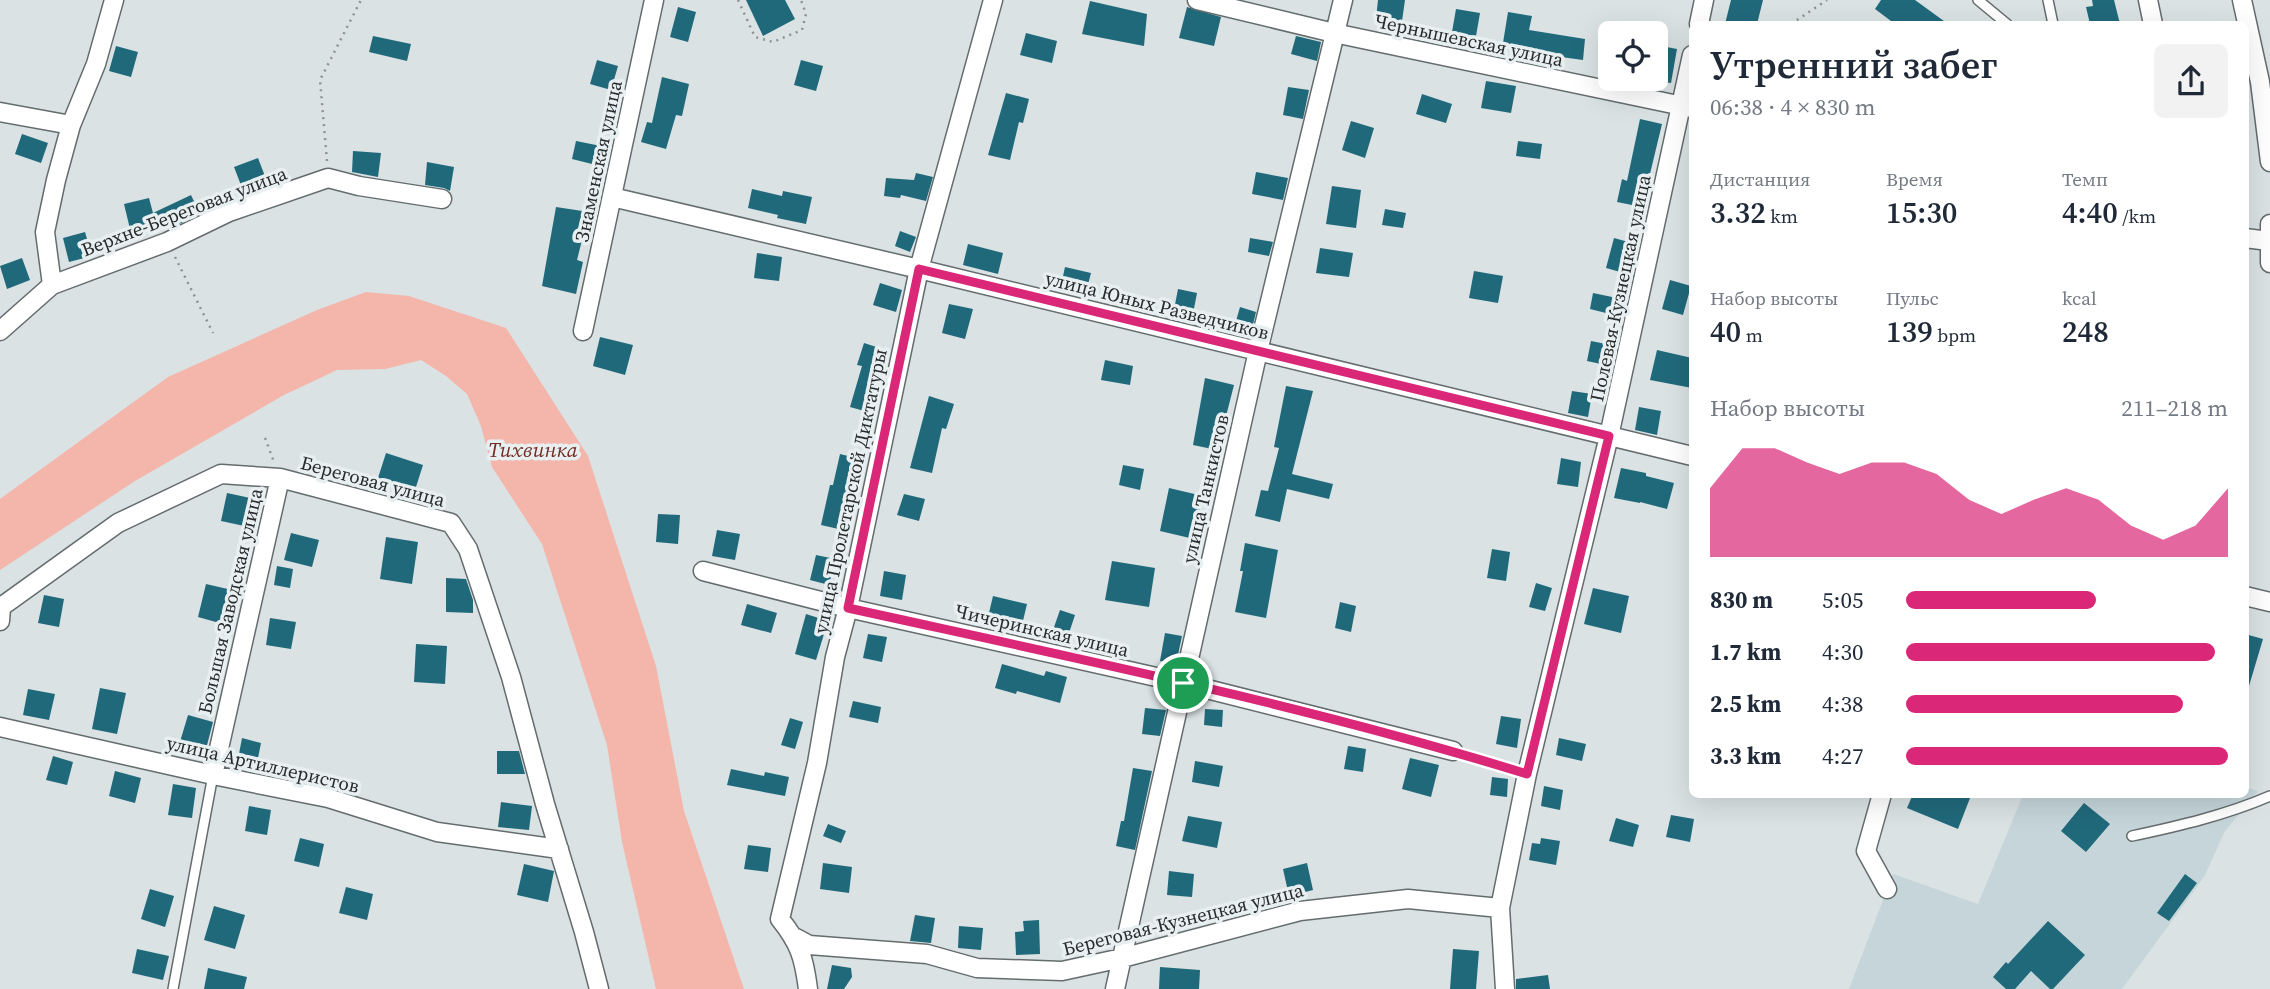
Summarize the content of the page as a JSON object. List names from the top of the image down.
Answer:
{
  "streets": {
    "street": [
      "Чернышевская улица",
      "Знаменская улица",
      "Верхне-Береговая улица",
      "Полевая-Кузнецкая улица",
      "улица Юных Разведчиков",
      "Береговая улица",
      "улица Танкистов",
      "улица Пролетарской Диктатуры",
      "Большая Заводская улица",
      "Чичеринская улица",
      "улица Артиллеристов",
      "Береговая-Кузнецкая улица"
    ]
  },
  "crossings": [
    ["Чернышевская улица", "Полевая-Кузнецкая улица"],
    ["Чернышевская улица", "улица Танкистов"],
    ["Знаменская улица", "улица Юных Разведчиков"],
    ["Полевая-Кузнецкая улица", "улица Юных Разведчиков"],
    ["Полевая-Кузнецкая улица", "Береговая-Кузнецкая улица"],
    ["улица Юных Разведчиков", "улица Танкистов"],
    ["улица Юных Разведчиков", "улица Пролетарской Диктатуры"],
    ["Береговая улица", "Большая Заводская улица"],
    ["Береговая улица", "улица Артиллеристов"],
    ["улица Танкистов", "Чичеринская улица"],
    ["улица Танкистов", "Береговая-Кузнецкая улица"],
    ["улица Пролетарской Диктатуры", "Чичеринская улица"],
    ["улица Пролетарской Диктатуры", "Береговая-Кузнецкая улица"],
    ["Большая Заводская улица", "улица Артиллеристов"]
  ],
  "water": ["Тихвинка"],
  "page": {
    "heading": ["Утренний забег", "06:38 · 4 × 830 m"],
    "stats": [
      ["Дистанция", "3.32 km"],
      ["Время", "15:30"],
      ["Темп", "4:40 /km"],
      ["Набор высоты", "40 m"],
      ["Пульс", "139 bpm"],
      ["kcal", "248"]
    ],
    "chart": ["Набор высоты", "211–218 m"],
    "list": [
      {
        "name": "830 m",
        "note": "5:05"
      },
      {
        "name": "1.7 km",
        "note": "4:30"
      },
      {
        "name": "2.5 km",
        "note": "4:38"
      },
      {
        "name": "3.3 km",
        "note": "4:27"
      }
    ]
  }
}
